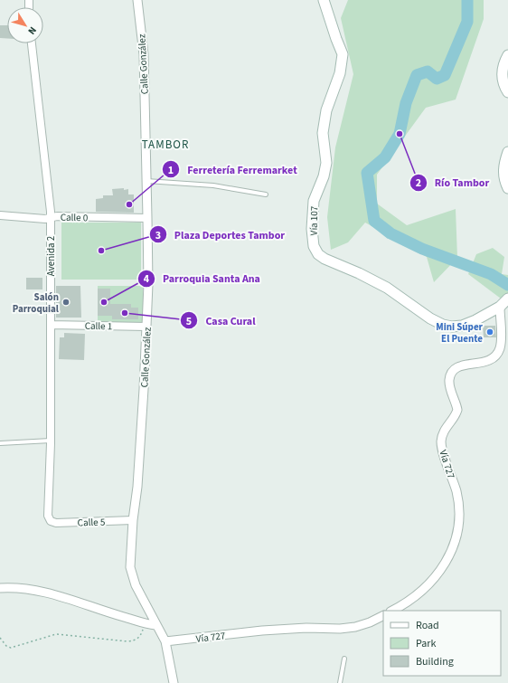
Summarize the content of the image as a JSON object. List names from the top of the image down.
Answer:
{
  "streets": {
    "main road": ["Vía 107"],
    "street": [
      "Calle González",
      "Calle 0",
      "Avenida 2",
      "Calle 1",
      "Vía 727",
      "Calle 5"
    ]
  },
  "crossings": [
    ["Calle González", "Calle 0"],
    ["Calle González", "Calle 1"],
    ["Calle González", "Vía 727"],
    ["Calle González", "Calle 5"],
    ["Calle 0", "Avenida 2"],
    ["Vía 107", "Vía 727"],
    ["Avenida 2", "Calle 1"],
    ["Avenida 2", "Calle 5"]
  ],
  "districts": ["TAMBOR"],
  "places": [
    "Río Tambor",
    "Ferretería Ferremarket",
    "Plaza Deportes Tambor",
    "Salón Parroquial",
    "Parroquia Santa Ana",
    "Casa Cural",
    "Mini Súper El Puente"
  ],
  "legend": ["Road", "Park", "Building"],
  "north": "bottom right"
}
